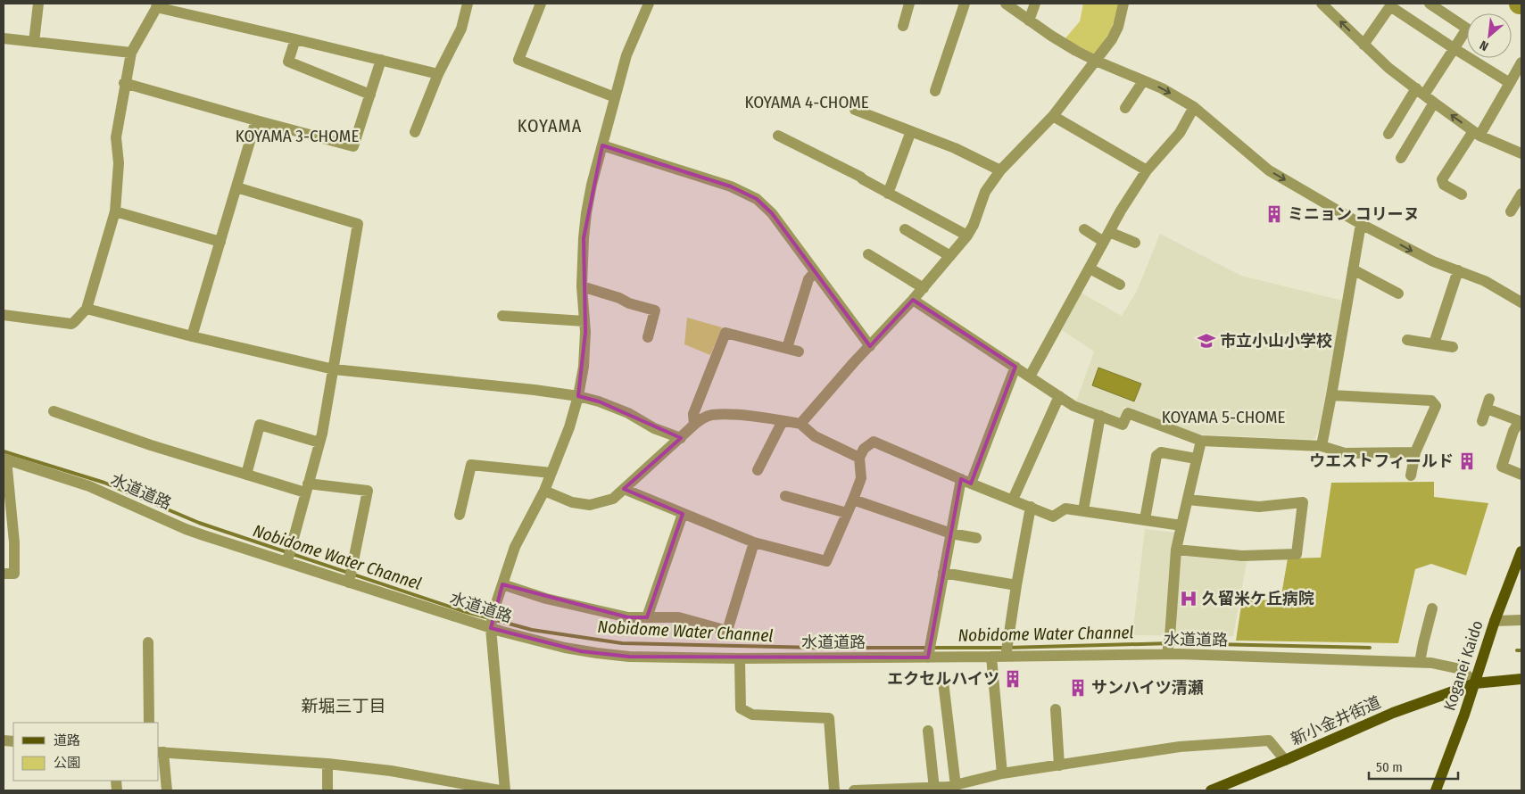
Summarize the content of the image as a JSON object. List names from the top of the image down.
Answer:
{
  "streets": {
    "main road": ["Koganei Kaido", "新小金井街道"],
    "street": ["水道道路"]
  },
  "crossings": [
    ["水道道路", "Koganei Kaido"],
    ["水道道路", "新小金井街道"],
    ["Koganei Kaido", "新小金井街道"]
  ],
  "districts": [
    "KOYAMA 4-CHOME",
    "KOYAMA",
    "KOYAMA 3-CHOME",
    "KOYAMA 5-CHOME",
    "新堀三丁目"
  ],
  "water": ["Nobidome Water Channel"],
  "places": {
    "building": [
      "ミニョン コリーヌ",
      "ウエストフィールド",
      "エクセルハイツ",
      "サンハイツ清瀬"
    ],
    "school or university": ["市立小山小学校"],
    "hospital": ["久留米ケ丘病院"]
  },
  "legend": ["道路", "公園"],
  "scale_bar": "50 m",
  "north": "bottom left"
}
